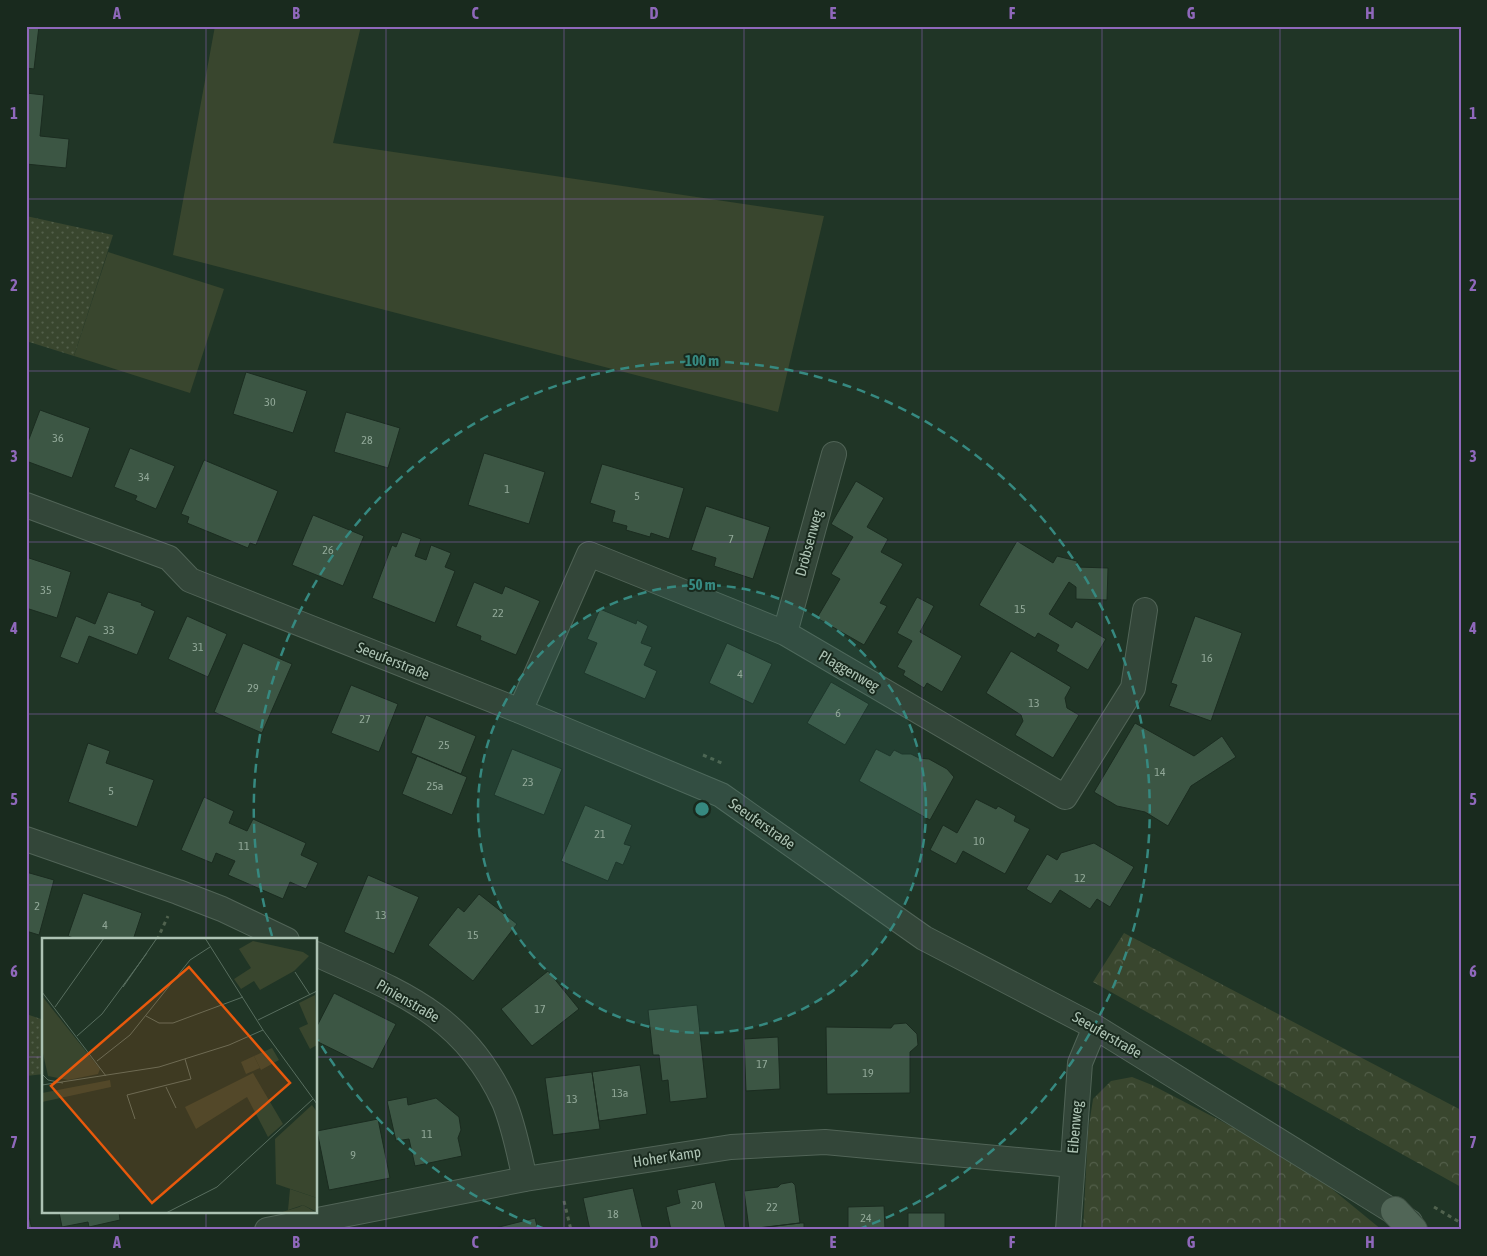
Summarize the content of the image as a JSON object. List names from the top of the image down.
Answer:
{
  "streets": {
    "street": [
      "Dröbsenweg",
      "Seeuferstraße",
      "Plaggenweg",
      "Pinienstraße",
      "Eibenweg",
      "Hoher Kamp"
    ]
  },
  "crossings": [
    ["Dröbsenweg", "Plaggenweg"],
    ["Seeuferstraße", "Plaggenweg"],
    ["Seeuferstraße", "Eibenweg"],
    ["Pinienstraße", "Hoher Kamp"],
    ["Eibenweg", "Hoher Kamp"]
  ],
  "house_numbers": [
    "30",
    "36",
    "28",
    "34",
    "1",
    "5",
    "7",
    "26",
    "35",
    "15",
    "22",
    "33",
    "31",
    "16",
    "4",
    "29",
    "13",
    "6",
    "27",
    "25",
    "14",
    "23",
    "25a",
    "5",
    "21",
    "10",
    "11",
    "12",
    "2",
    "13",
    "4",
    "15",
    "17",
    "17",
    "19",
    "13a",
    "13",
    "11",
    "9",
    "20",
    "22",
    "18",
    "24"
  ],
  "grid": {
    "columns": [
      "A",
      "B",
      "C",
      "D",
      "E",
      "F",
      "G",
      "H"
    ],
    "rows": [
      "1",
      "2",
      "3",
      "4",
      "5",
      "6",
      "7"
    ]
  },
  "rings": ["100 m", "50 m"]
}
